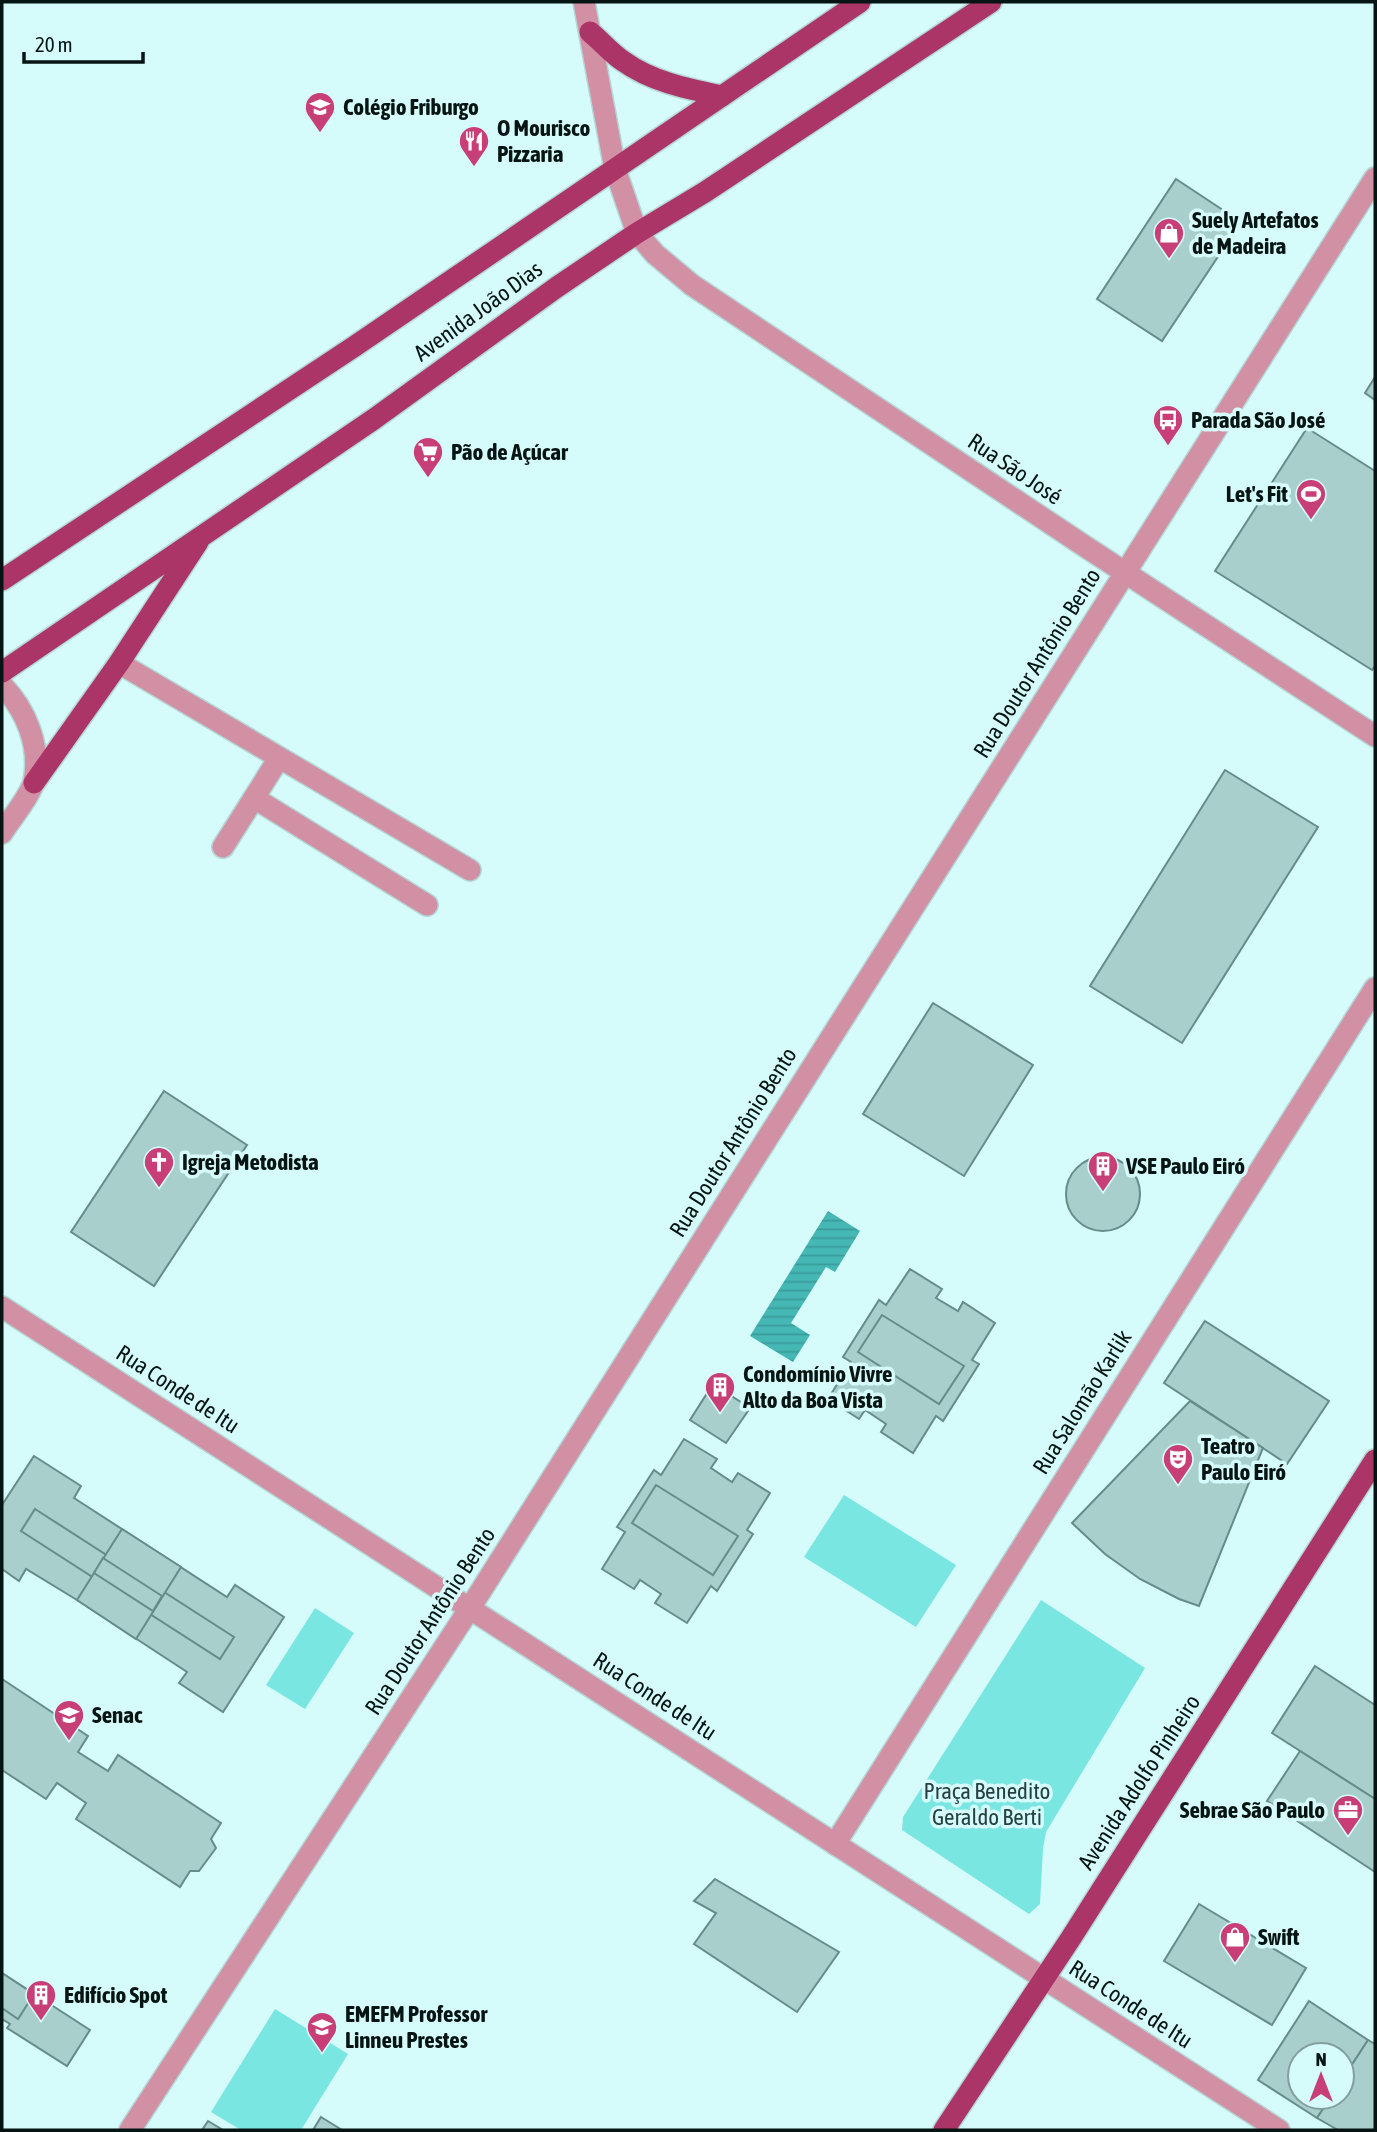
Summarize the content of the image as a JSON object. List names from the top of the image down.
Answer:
{
  "streets": {
    "main road": ["Avenida João Dias", "Avenida Adolfo Pinheiro"],
    "street": [
      "Rua São José",
      "Rua Doutor Antônio Bento",
      "Rua Conde de Itu",
      "Rua Salomão Karlik"
    ]
  },
  "crossings": [
    ["Avenida João Dias", "Rua São José"],
    ["Rua São José", "Rua Doutor Antônio Bento"],
    ["Rua Doutor Antônio Bento", "Rua Conde de Itu"],
    ["Rua Conde de Itu", "Rua Salomão Karlik"],
    ["Rua Conde de Itu", "Avenida Adolfo Pinheiro"]
  ],
  "parks": ["Praça Benedito Geraldo Berti"],
  "places": {
    "school or university": ["Colégio Friburgo", "Senac", "EMEFM Professor Linneu Prestes"],
    "restaurant": ["O Mourisco Pizzaria"],
    "shop": ["Suely Artefatos de Madeira", "Swift"],
    "bus stop": ["Parada São José"],
    "supermarket": ["Pão de Açúcar"],
    "sports": ["Let's Fit"],
    "church": ["Igreja Metodista"],
    "building": ["VSE Paulo Eiró", "Condomínio Vivre Alto da Boa Vista", "Edifício Spot"],
    "theatre": ["Teatro Paulo Eiró"],
    "office": ["Sebrae São Paulo"]
  },
  "scale_bar": "20 m",
  "north": "top"
}
